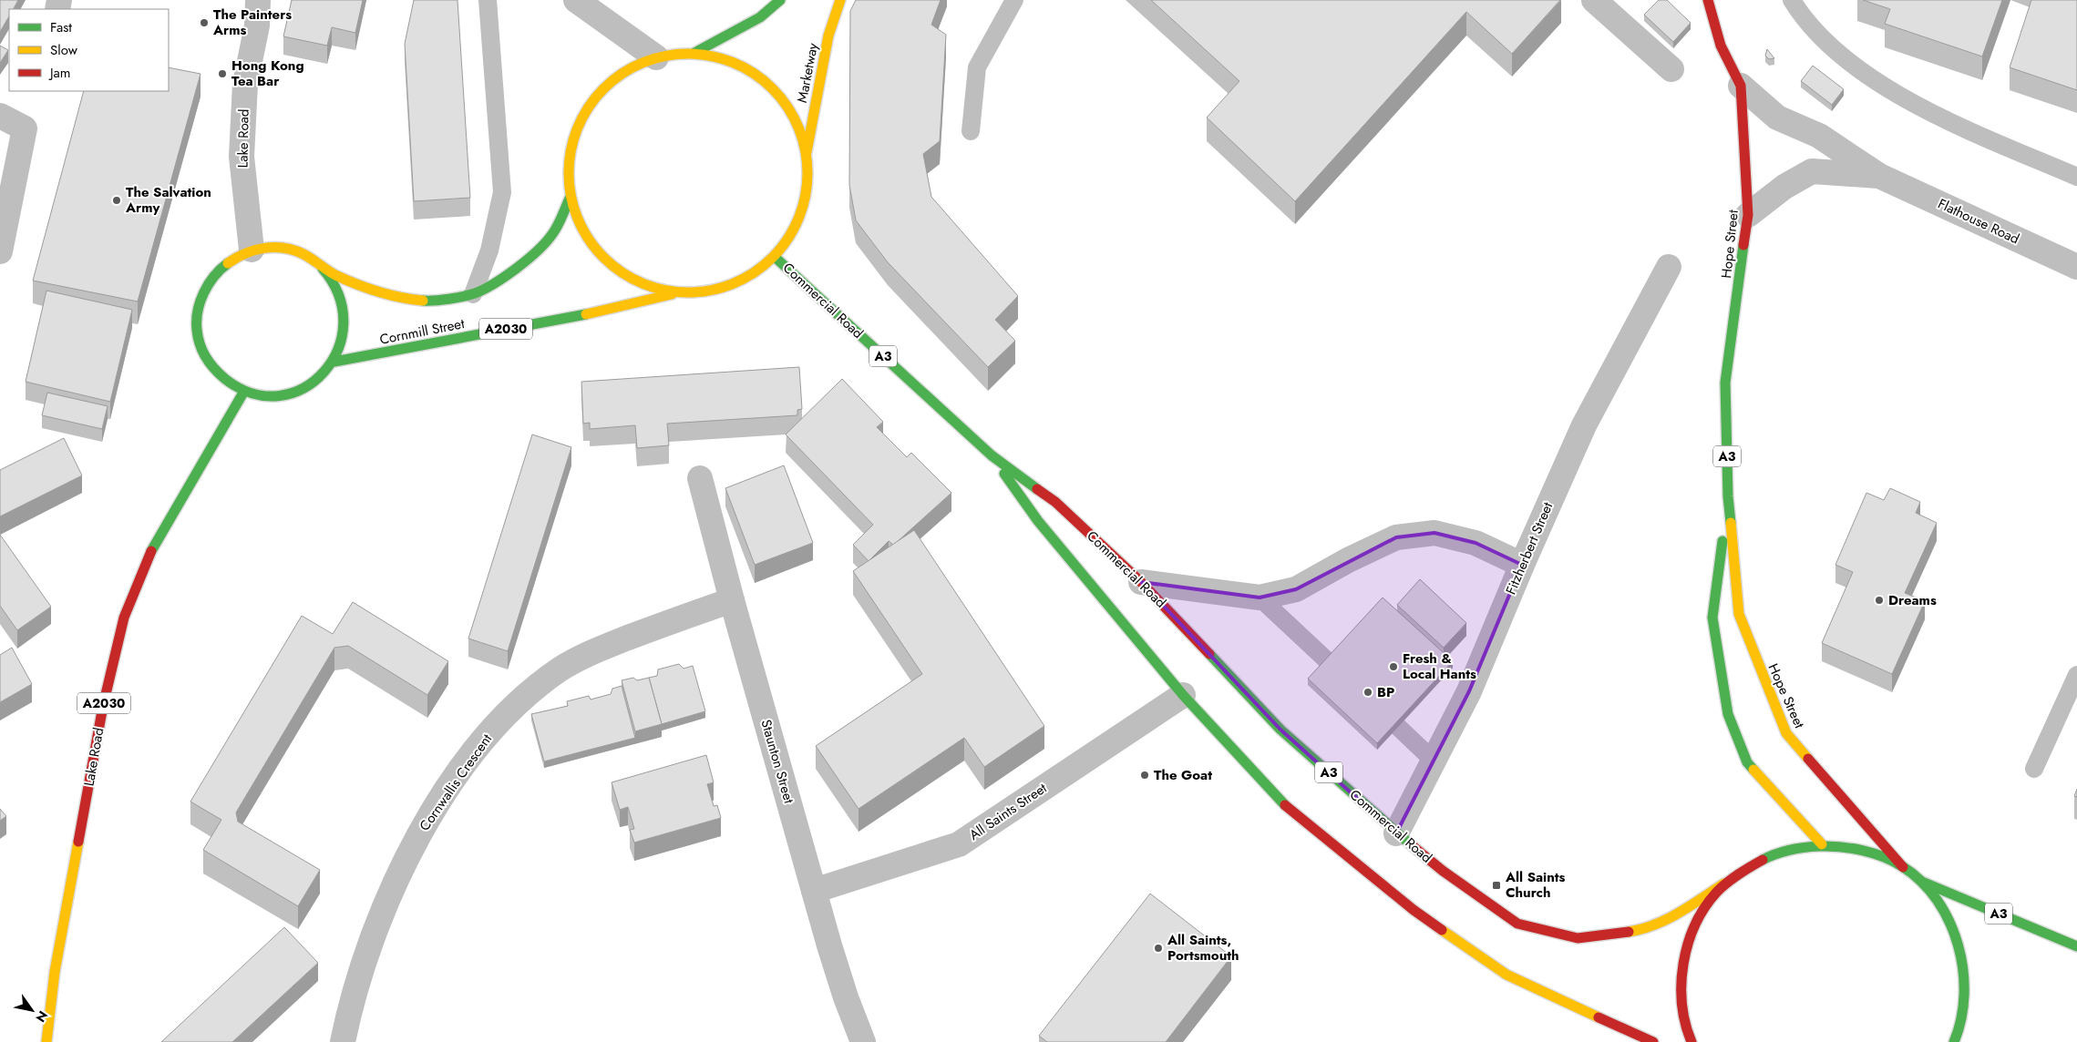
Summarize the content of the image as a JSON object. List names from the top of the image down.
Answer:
{
  "streets": {
    "main road": [
      "Marketway",
      "Lake Road",
      "Hope Street",
      "Commercial Road",
      "A2030",
      "Cornmill Street",
      "A3"
    ],
    "street": [
      "Flathouse Road",
      "Fitzherbert Street",
      "Staunton Street",
      "Cornwallis Crescent",
      "All Saints Street"
    ]
  },
  "crossings": [
    ["Lake Road", "Cornmill Street"],
    ["Commercial Road", "Fitzherbert Street"],
    ["Commercial Road", "All Saints Street"],
    ["Staunton Street", "Cornwallis Crescent"],
    ["Staunton Street", "All Saints Street"]
  ],
  "places": {
    "other": [
      "The Painters Arms",
      "Hong Kong Tea Bar",
      "The Salvation Army",
      "Dreams",
      "Fresh & Local Hants",
      "BP",
      "The Goat",
      "All Saints, Portsmouth"
    ],
    "transit": ["All Saints Church"]
  },
  "legend": ["Fast", "Slow", "Jam"],
  "north": "bottom right"
}
